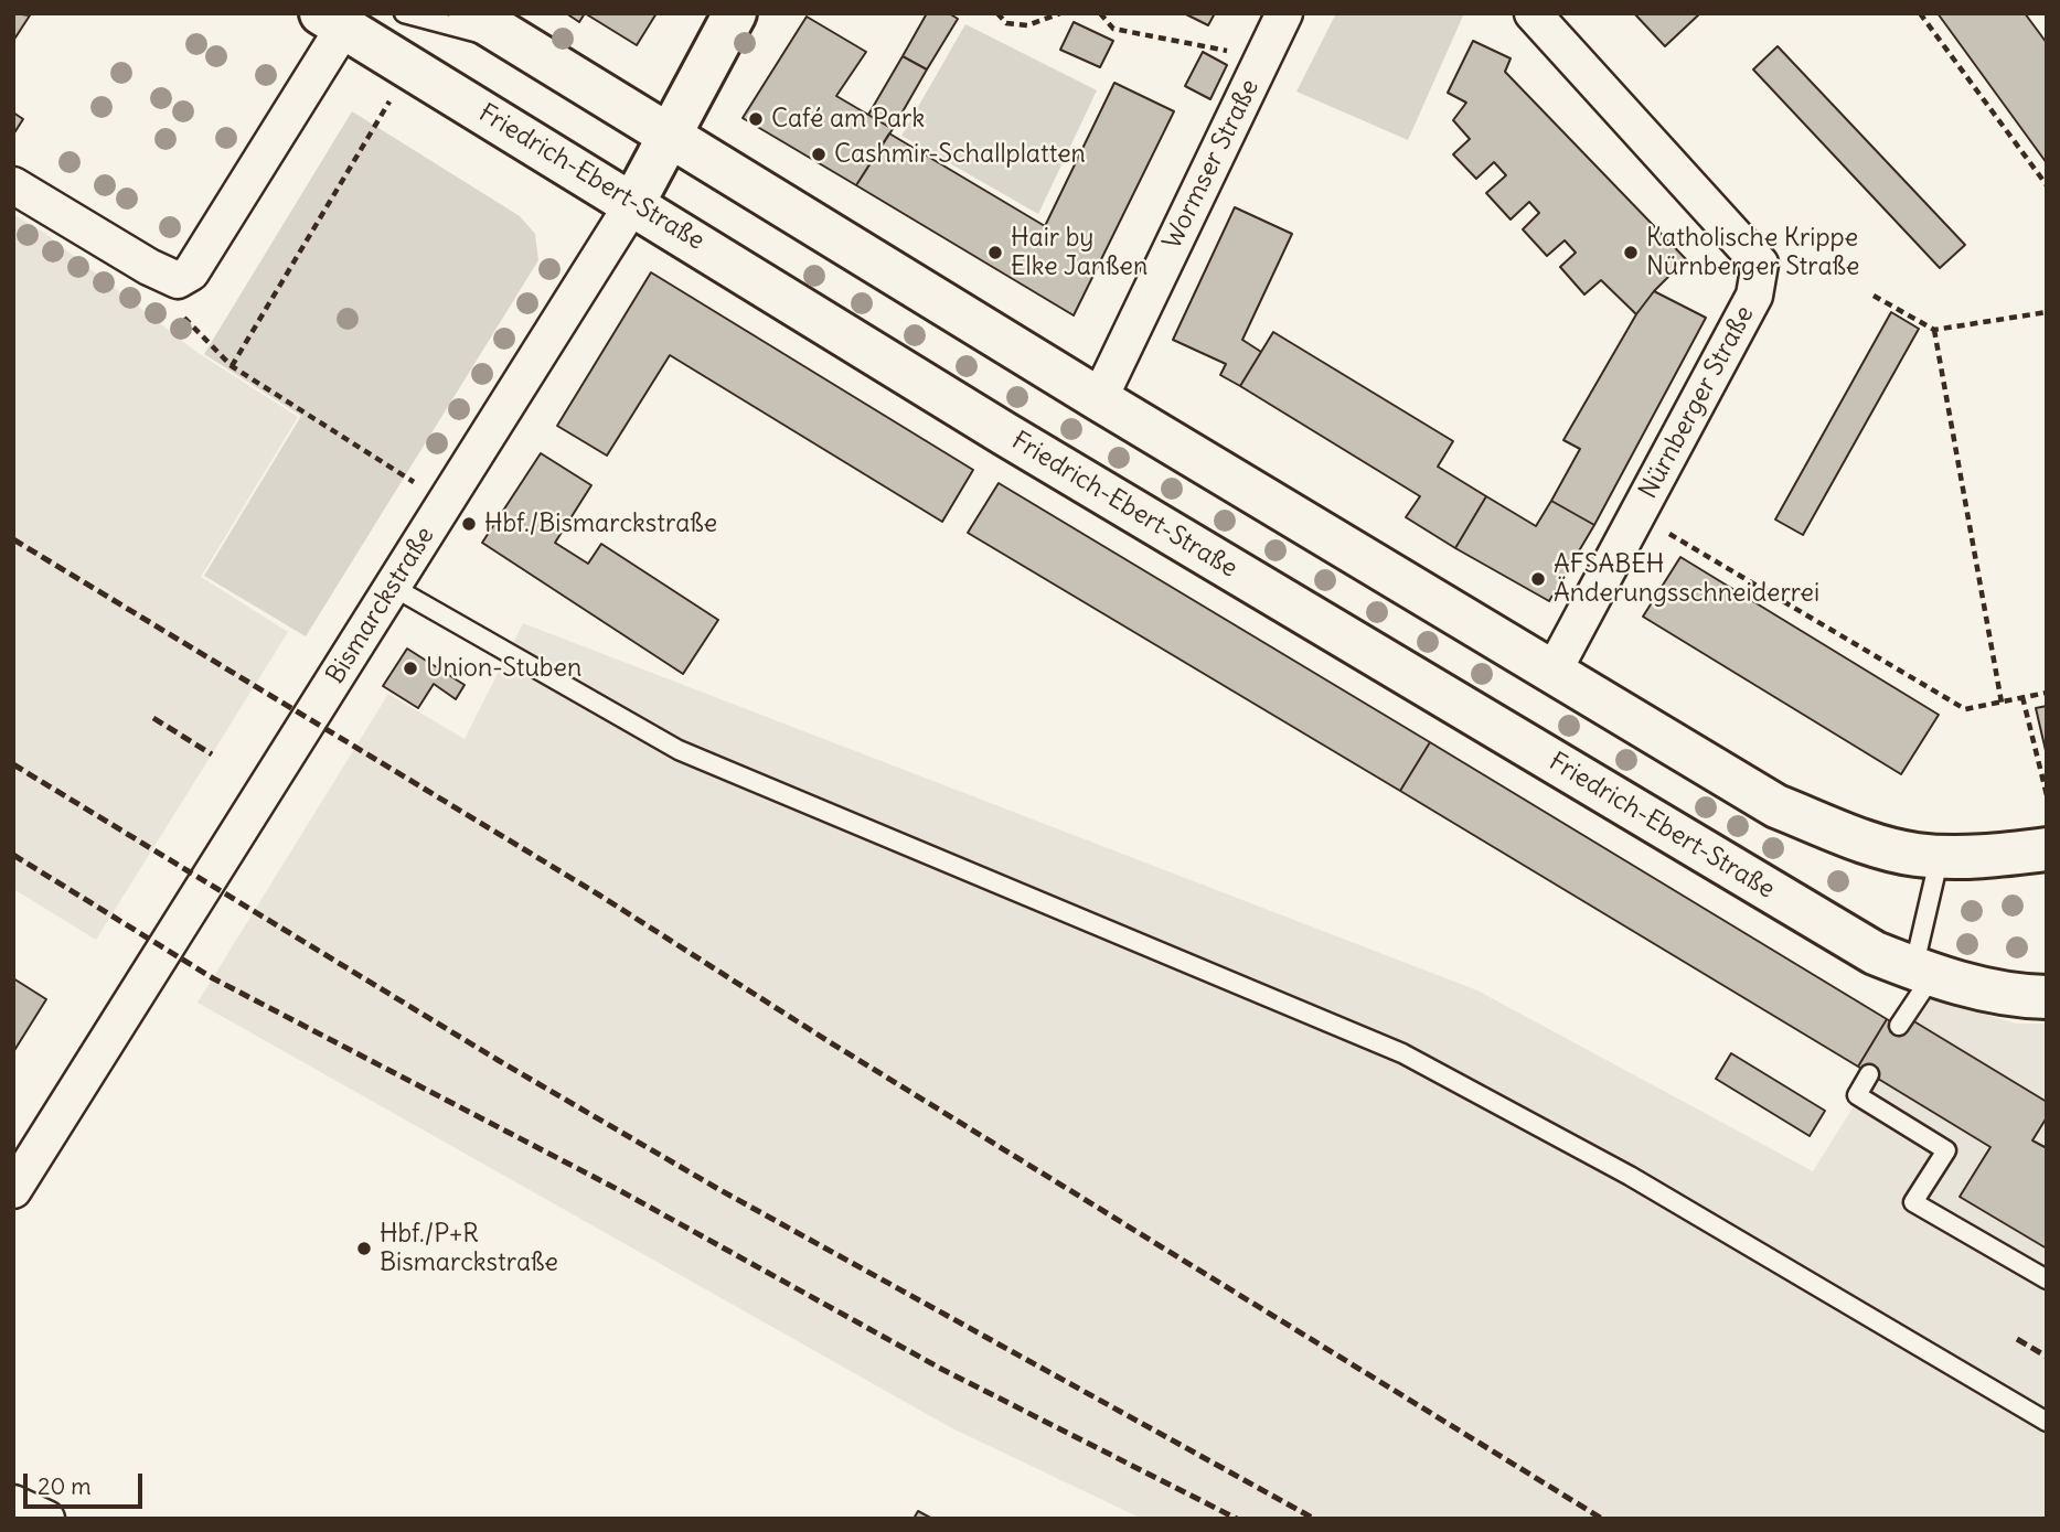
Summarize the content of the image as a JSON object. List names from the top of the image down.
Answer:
{
  "streets": {
    "main road": ["Friedrich-Ebert-Straße", "Bismarckstraße"],
    "street": ["Wormser Straße", "Nürnberger Straße"]
  },
  "crossings": [
    ["Friedrich-Ebert-Straße", "Bismarckstraße"]
  ],
  "places": [
    "Café am Park",
    "Cashmir-Schallplatten",
    "Hair by Elke Janßen",
    "Katholische Krippe Nürnberger Straße",
    "Hbf./Bismarckstraße",
    "AFSABEH Änderungsschneiderrei",
    "Union-Stuben",
    "Hbf./P+R Bismarckstraße"
  ],
  "scale_bar": "20 m"
}
